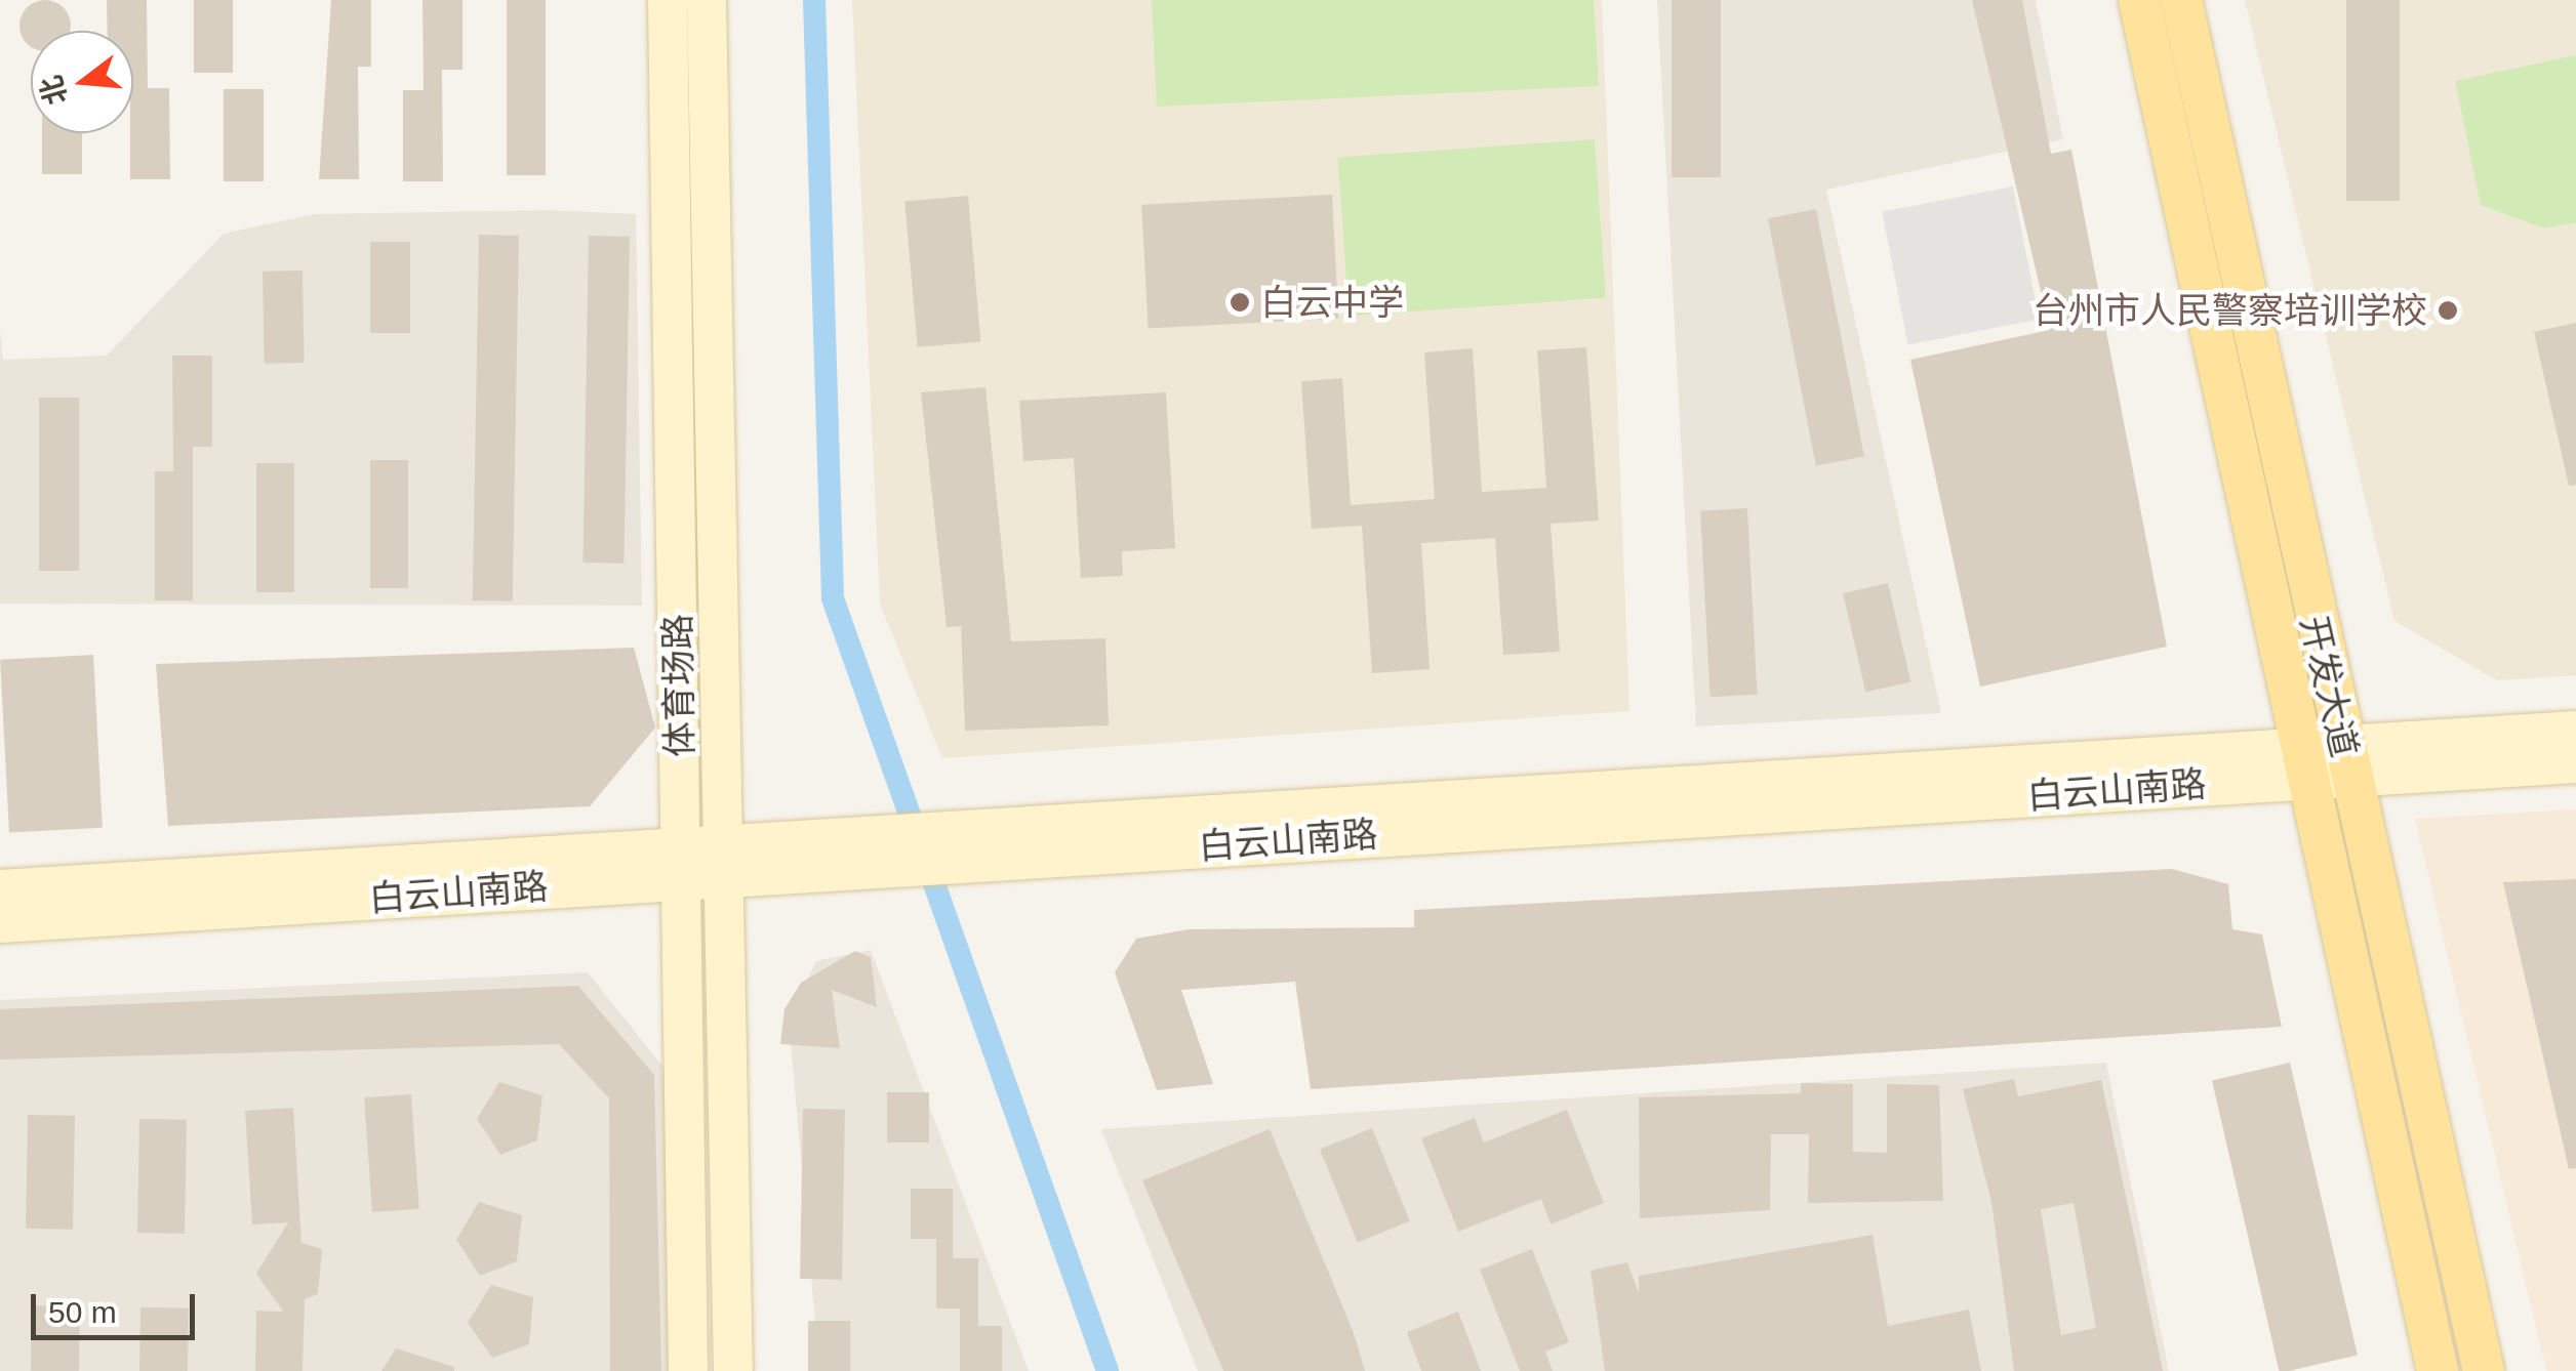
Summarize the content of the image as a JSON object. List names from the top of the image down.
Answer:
{
  "streets": {
    "main road": ["体育场路", "开发大道", "白云山南路"]
  },
  "crossings": [
    ["体育场路", "白云山南路"],
    ["开发大道", "白云山南路"]
  ],
  "places": ["白云中学", "台州市人民警察培训学校"],
  "scale_bar": "50 m",
  "north": "left"
}
